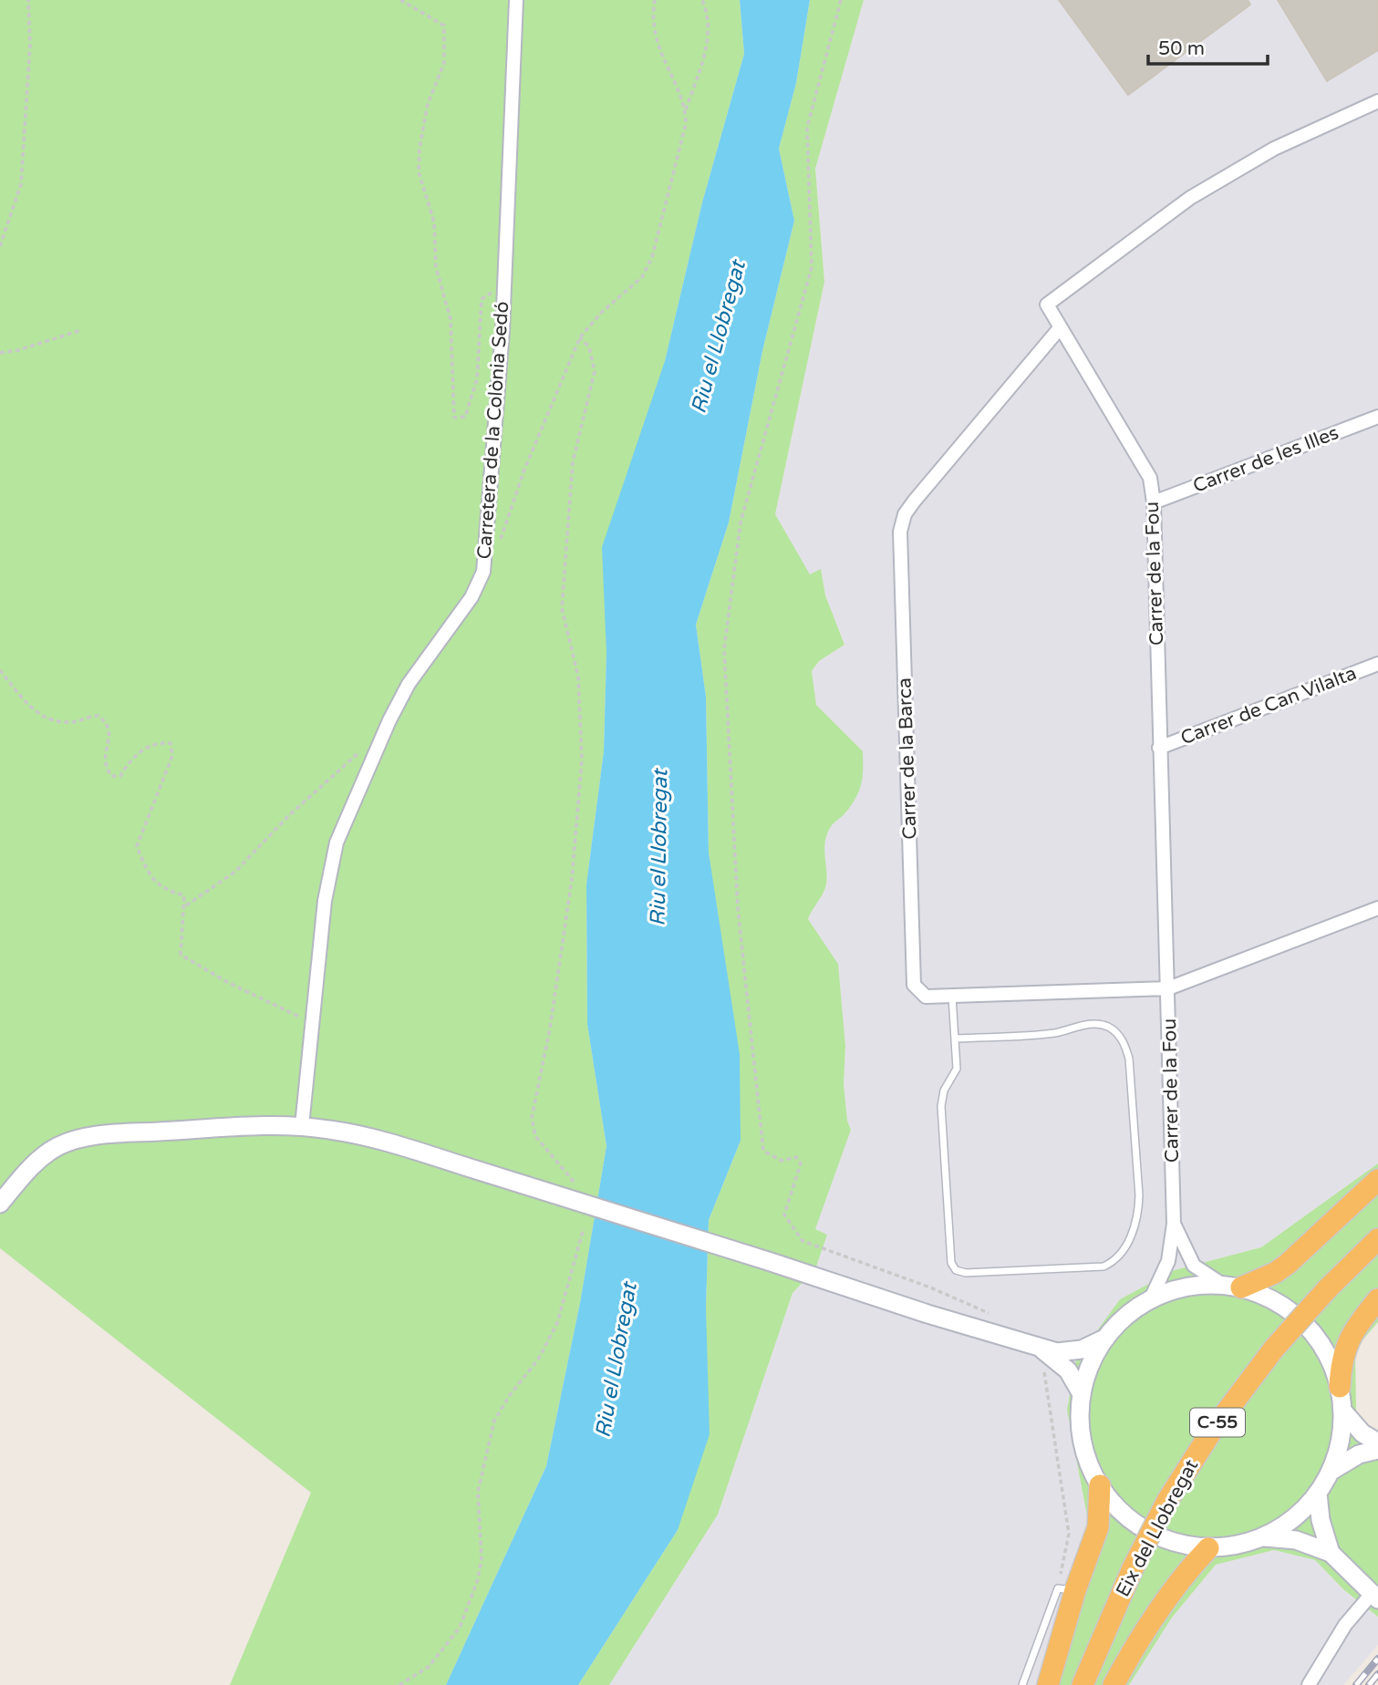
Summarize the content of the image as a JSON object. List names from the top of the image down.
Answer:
{
  "streets": {
    "highway": ["C-55", "Eix del Llobregat"],
    "street": [
      "Carretera de la Colònia Sedó",
      "Carrer de les Illes",
      "Carrer de la Fou",
      "Carrer de Can Vilalta",
      "Carrer de la Barca"
    ]
  },
  "crossings": [
    ["Carrer de les Illes", "Carrer de la Fou"],
    ["Carrer de la Fou", "Carrer de Can Vilalta"],
    ["Carrer de la Fou", "Carrer de la Barca"]
  ],
  "water": ["Riu el Llobregat"],
  "scale_bar": "50 m"
}
